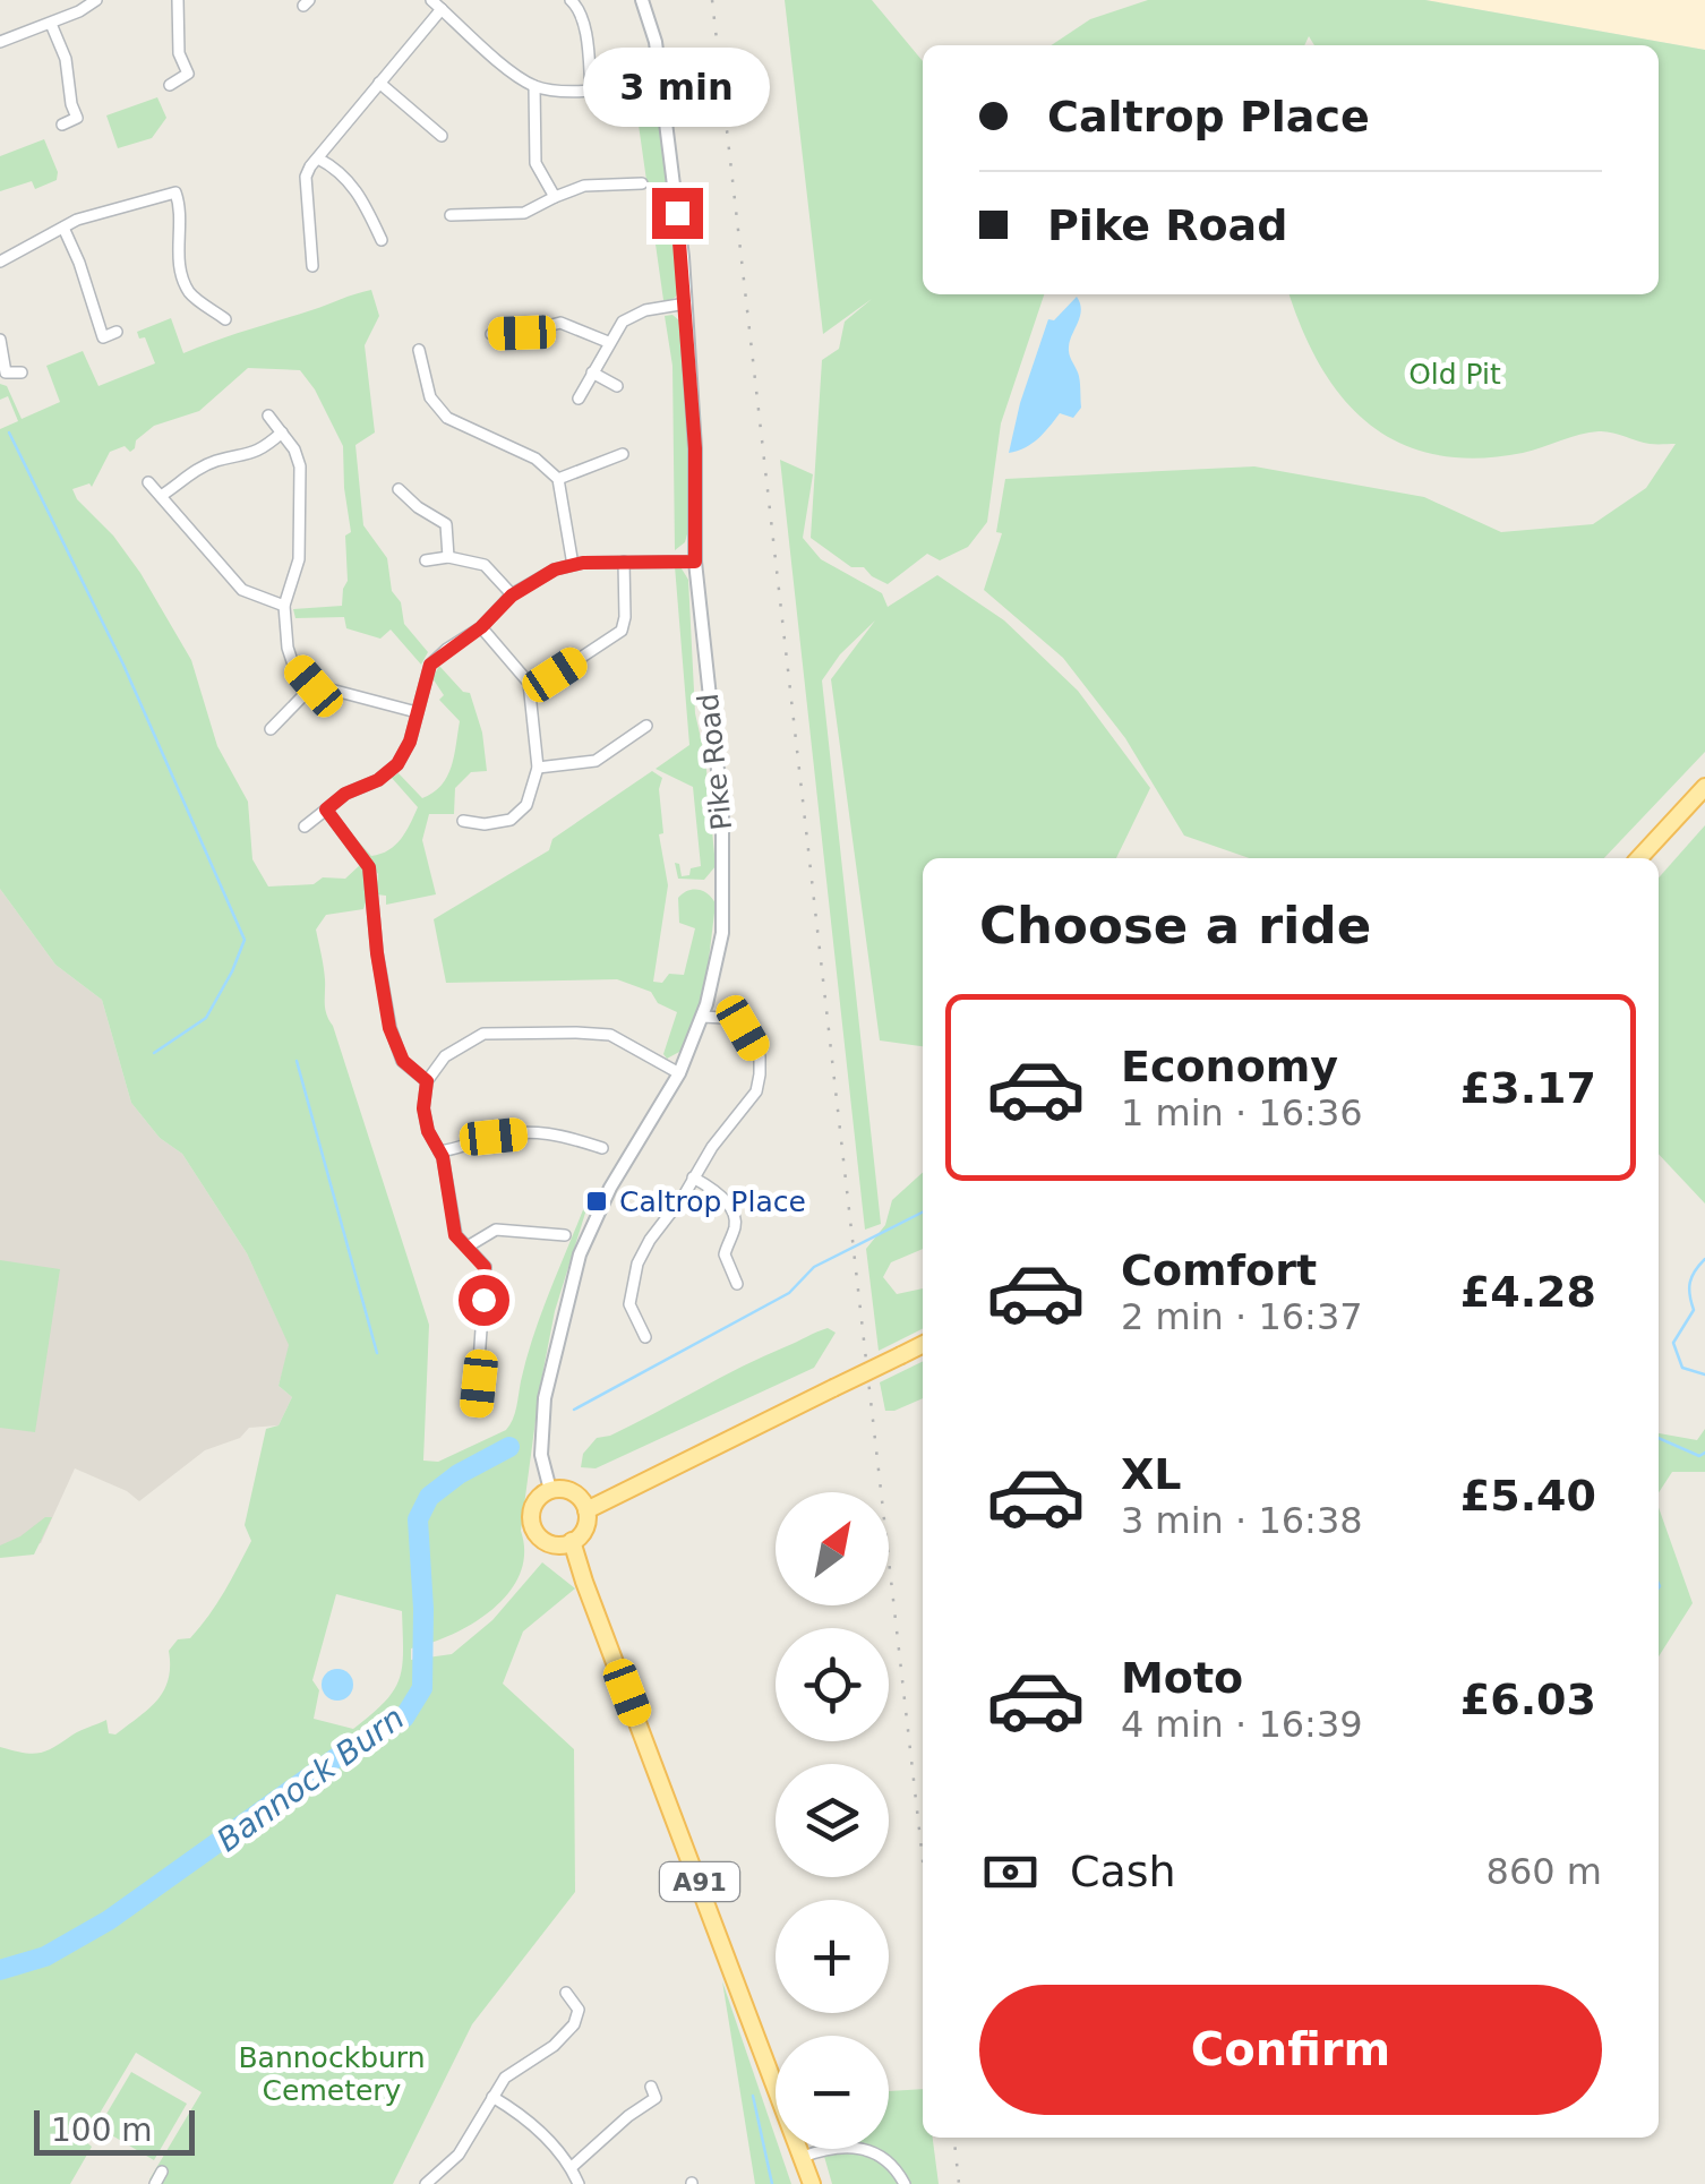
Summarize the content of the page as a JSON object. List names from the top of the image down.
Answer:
{
  "streets": {
    "main road": ["A91"],
    "street": ["Pike Road"]
  },
  "crossings": [
    ["Pike Road", "A91"]
  ],
  "water": ["Bannock Burn"],
  "parks": ["Old Pit", "Bannockburn Cemetery"],
  "places": {
    "transit": ["Caltrop Place"]
  },
  "scale_bar": "100 m",
  "north": "top right",
  "page": {
    "banner": ["Caltrop Place", "Pike Road"],
    "bubble": "3 min",
    "heading": "Choose a ride",
    "list": [
      {
        "name": "Economy",
        "note": "1 min · 16:36",
        "value": "£3.17"
      },
      {
        "name": "Comfort",
        "note": "2 min · 16:37",
        "value": "£4.28"
      },
      {
        "name": "XL",
        "note": "3 min · 16:38",
        "value": "£5.40"
      },
      {
        "name": "Moto",
        "note": "4 min · 16:39",
        "value": "£6.03"
      }
    ],
    "map_buttons": ["+", "−"],
    "pay": ["Cash", "860 m"],
    "buttons": "Confirm",
    "scale": "100 m"
  }
}
